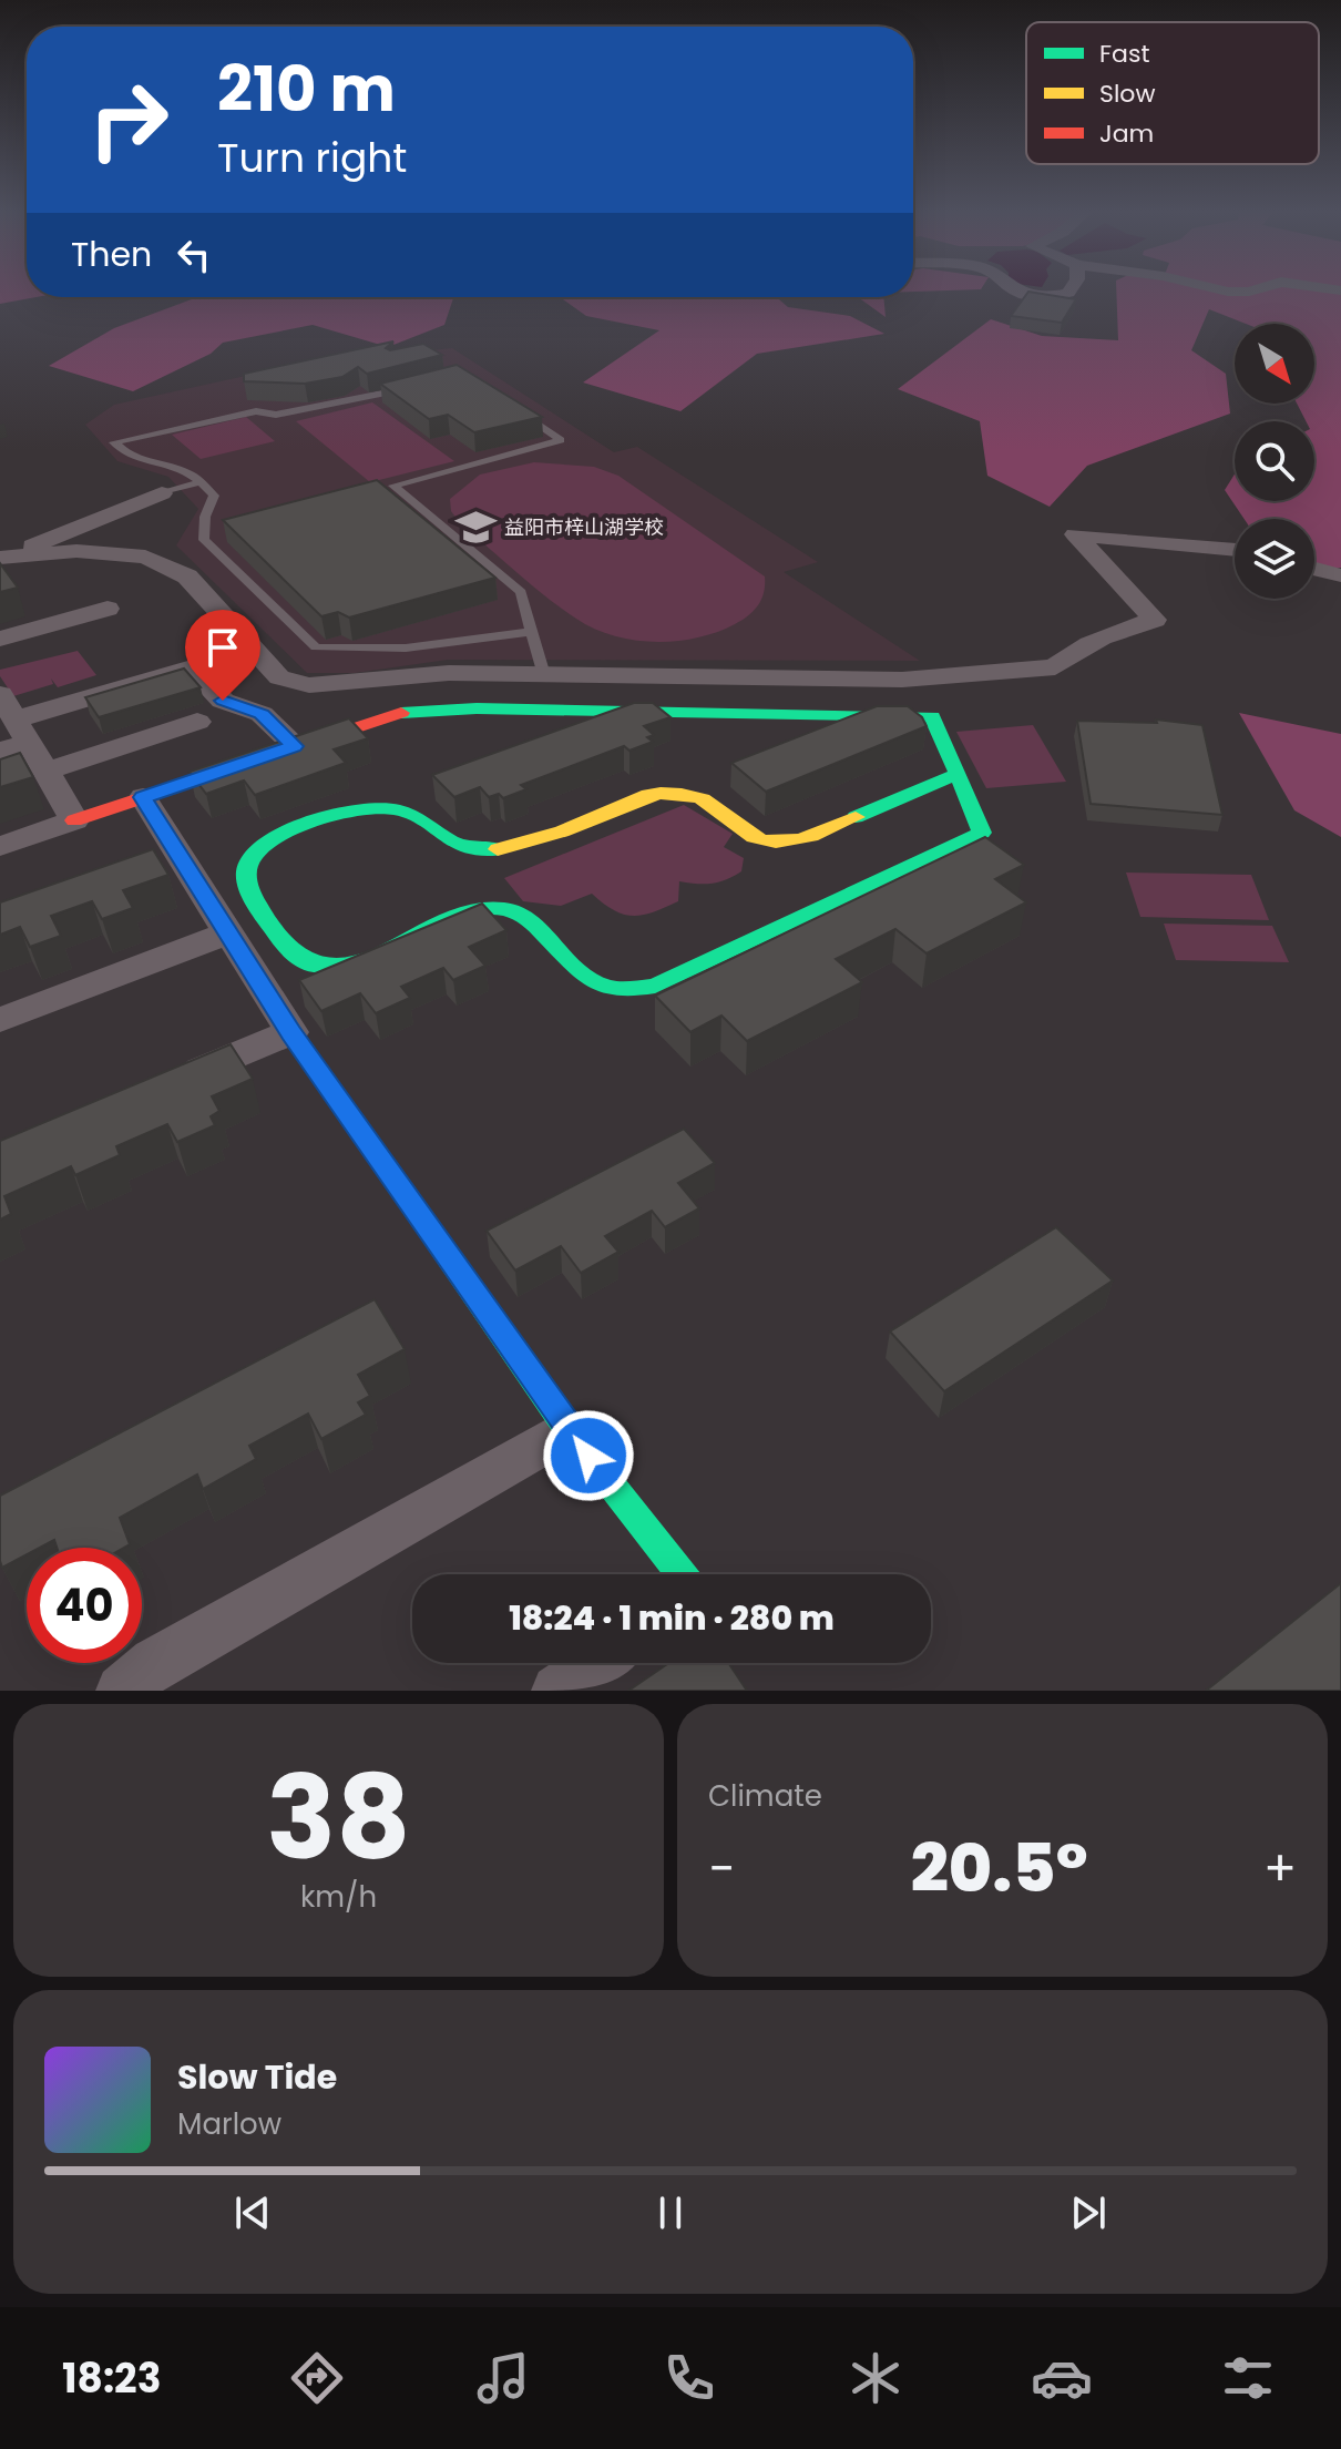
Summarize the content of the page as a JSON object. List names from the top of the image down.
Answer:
{
  "places": {
    "school or university": ["益阳市梓山湖学校"]
  },
  "legend": ["Fast", "Slow", "Jam"],
  "north": "bottom right",
  "page": {
    "turn": ["210 m", "Turn right"],
    "then": "Then",
    "limit": "40",
    "trip": "18:24 · 1 min · 280 m",
    "tile": [
      ["38", "km/h"],
      "Climate"
    ],
    "heat": ["−", "20.5°", "+"],
    "song": ["Slow Tide", "Marlow"],
    "tabs": "18:23"
  }
}
